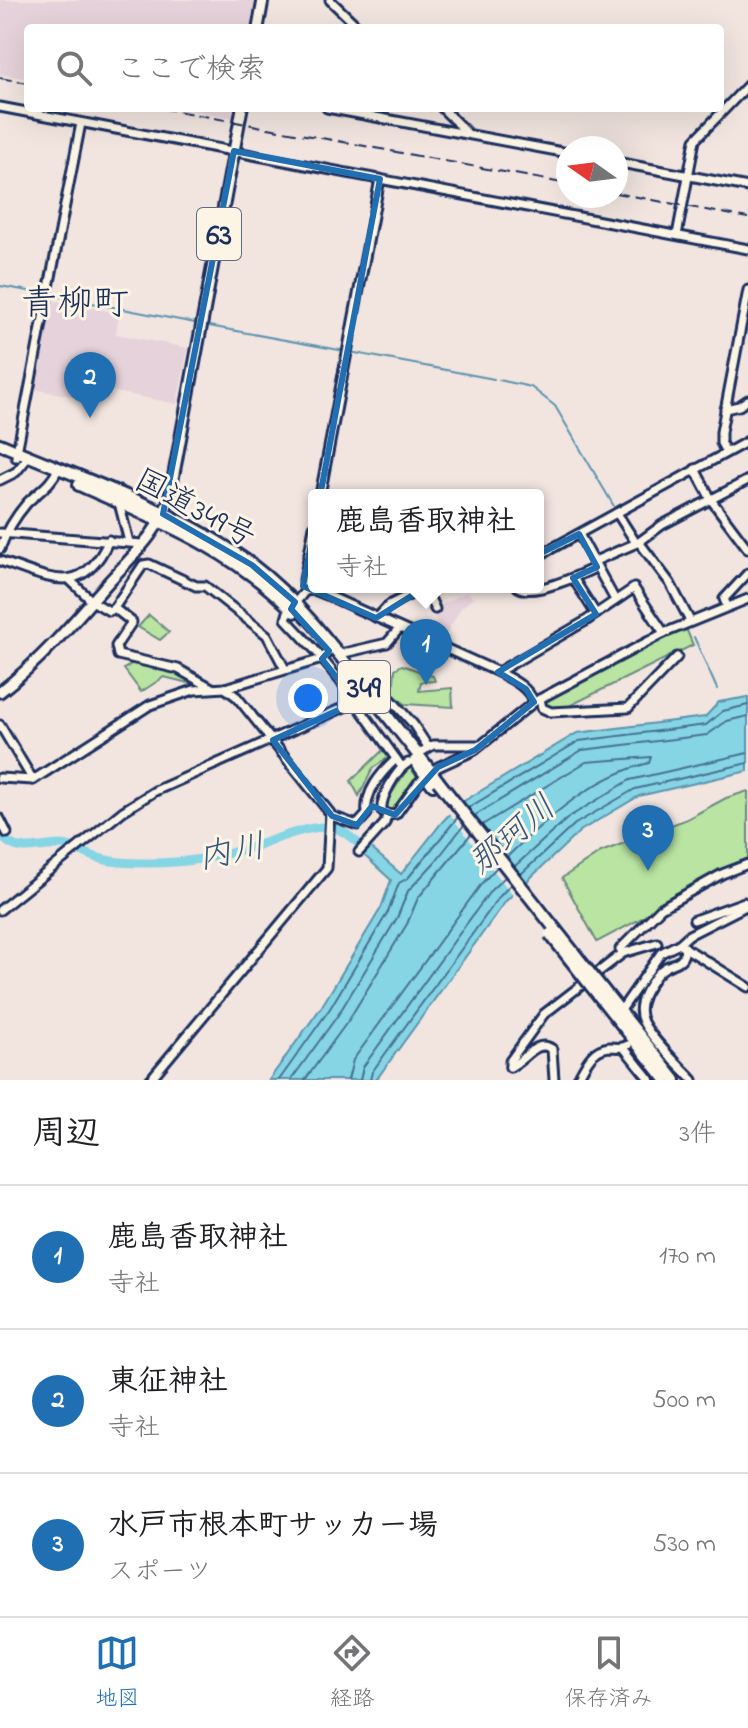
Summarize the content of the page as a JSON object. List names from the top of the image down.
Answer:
{
  "streets": {
    "highway": ["国道349号", "349"],
    "main road": ["63"]
  },
  "crossings": [
    ["63", "国道349号"]
  ],
  "districts": ["青柳町"],
  "water": ["那珂川", "内川"],
  "north": "left",
  "page": {
    "search": "ここで検索",
    "pins": ["2", "1", "3"],
    "popup": ["鹿島香取神社", "寺社"],
    "heading": ["周辺", "3件"],
    "list": [
      {
        "mark": "1",
        "name": "鹿島香取神社",
        "note": "寺社",
        "value": "170 m"
      },
      {
        "mark": "2",
        "name": "東征神社",
        "note": "寺社",
        "value": "500 m"
      },
      {
        "mark": "3",
        "name": "水戸市根本町サッカー場",
        "note": "スポーツ",
        "value": "530 m"
      }
    ],
    "nav": ["地図", "経路", "保存済み"]
  }
}
